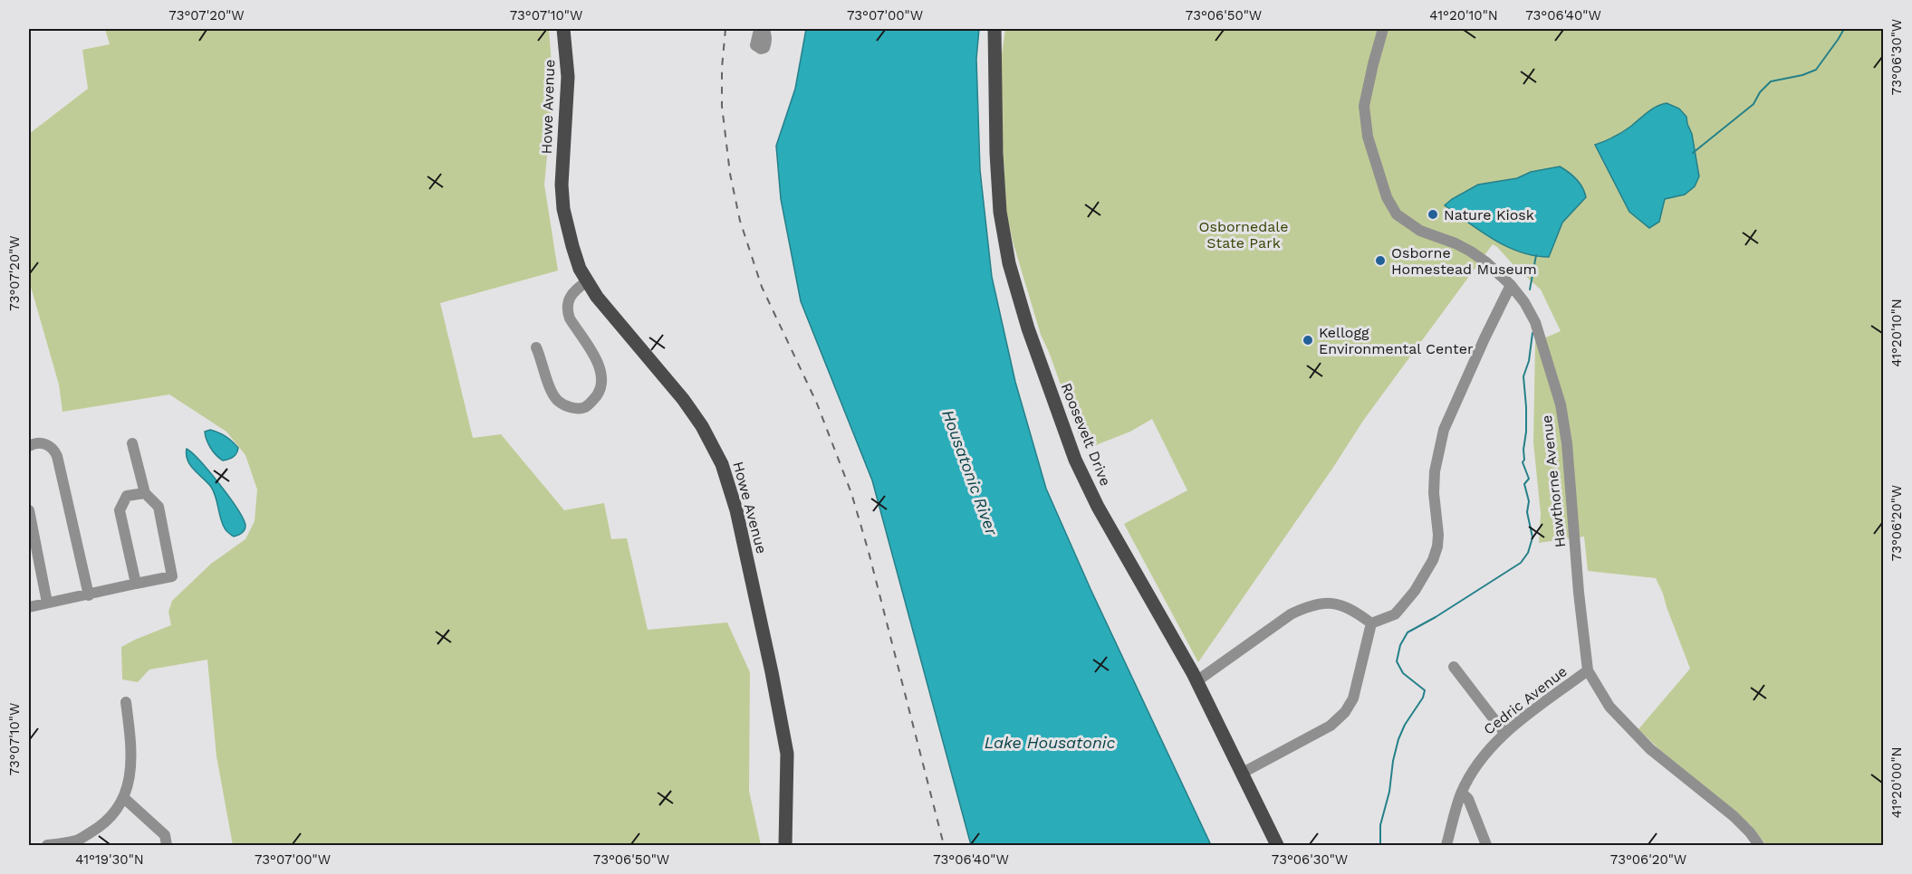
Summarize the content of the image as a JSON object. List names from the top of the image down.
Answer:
{
  "streets": {
    "main road": ["Howe Avenue", "Roosevelt Drive"],
    "street": ["Hawthorne Avenue", "Cedric Avenue"]
  },
  "crossings": [
    ["Hawthorne Avenue", "Cedric Avenue"]
  ],
  "water": ["Housatonic River", "Lake Housatonic"],
  "parks": ["Osbornedale State Park"],
  "places": ["Nature Kiosk", "Osborne Homestead Museum", "Kellogg Environmental Center"],
  "coordinates": [
    "73°07'20\"W",
    "73°07'10\"W",
    "73°07'00\"W",
    "73°06'50\"W",
    "41°20'10\"N",
    "73°06'40\"W",
    "73°06'30\"W",
    "73°06'20\"W",
    "41°20'00\"N",
    "41°19'30\"N"
  ]
}
